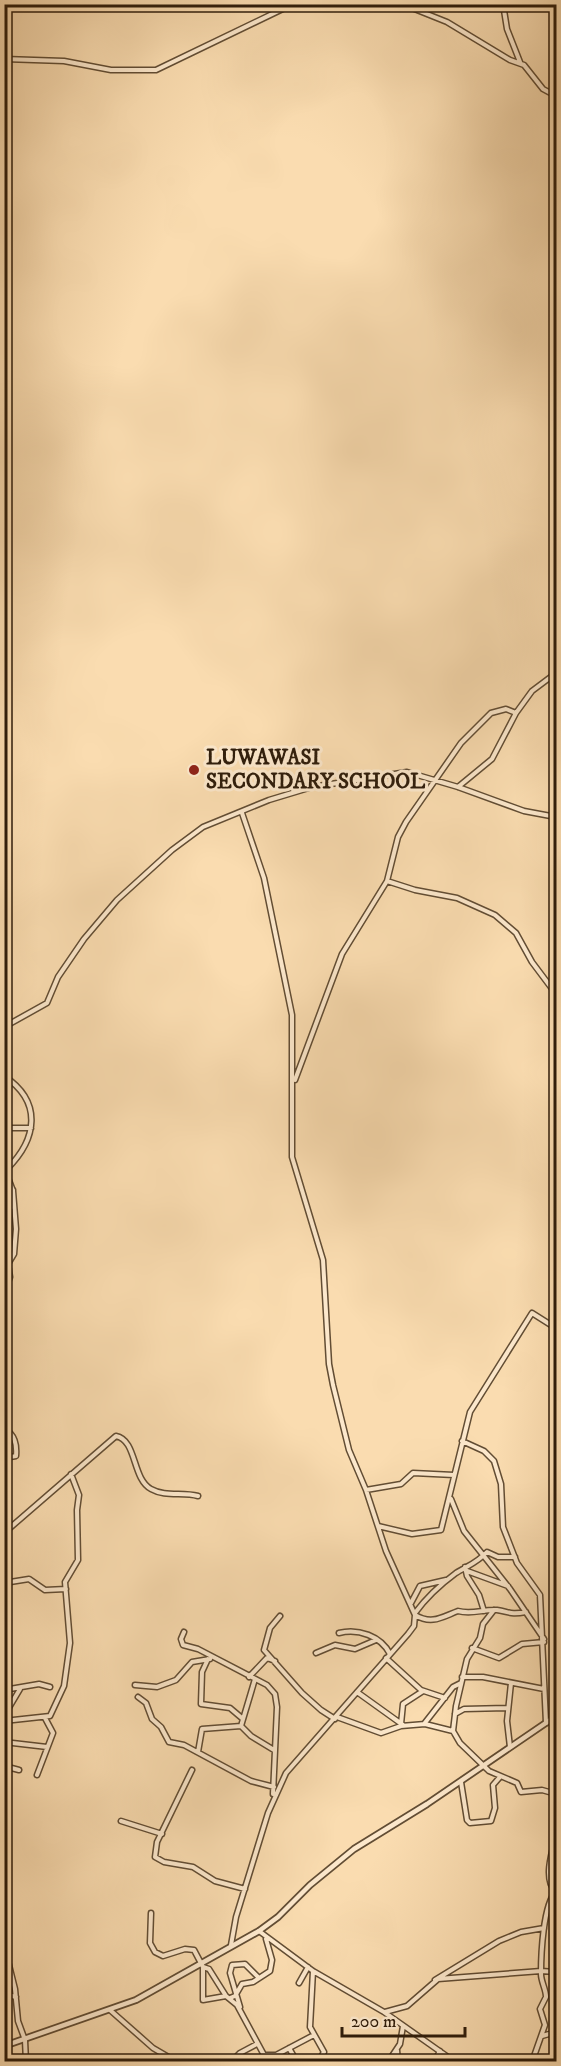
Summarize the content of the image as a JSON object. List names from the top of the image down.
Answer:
{
  "places": ["LUWAWASI SECONDARY SCHOOL"],
  "scale_bar": "200 m"
}
